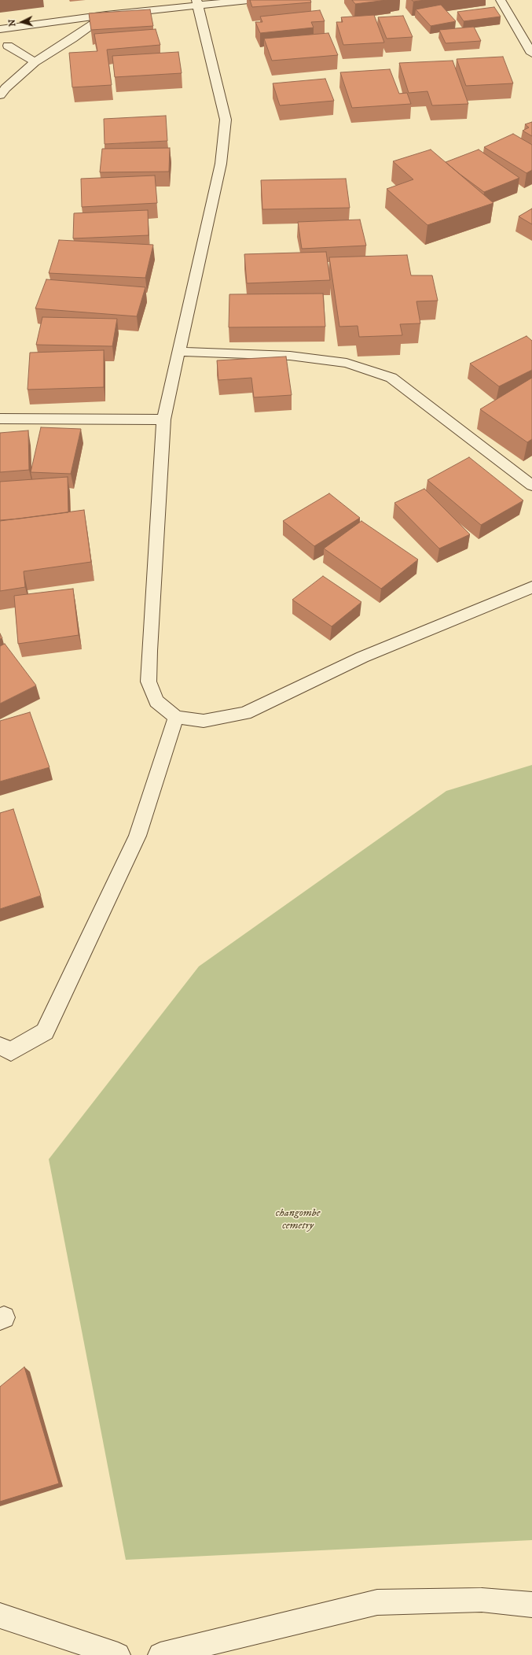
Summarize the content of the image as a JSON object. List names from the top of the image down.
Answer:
{
  "parks": ["changombe cemetry"],
  "north": "left"
}
